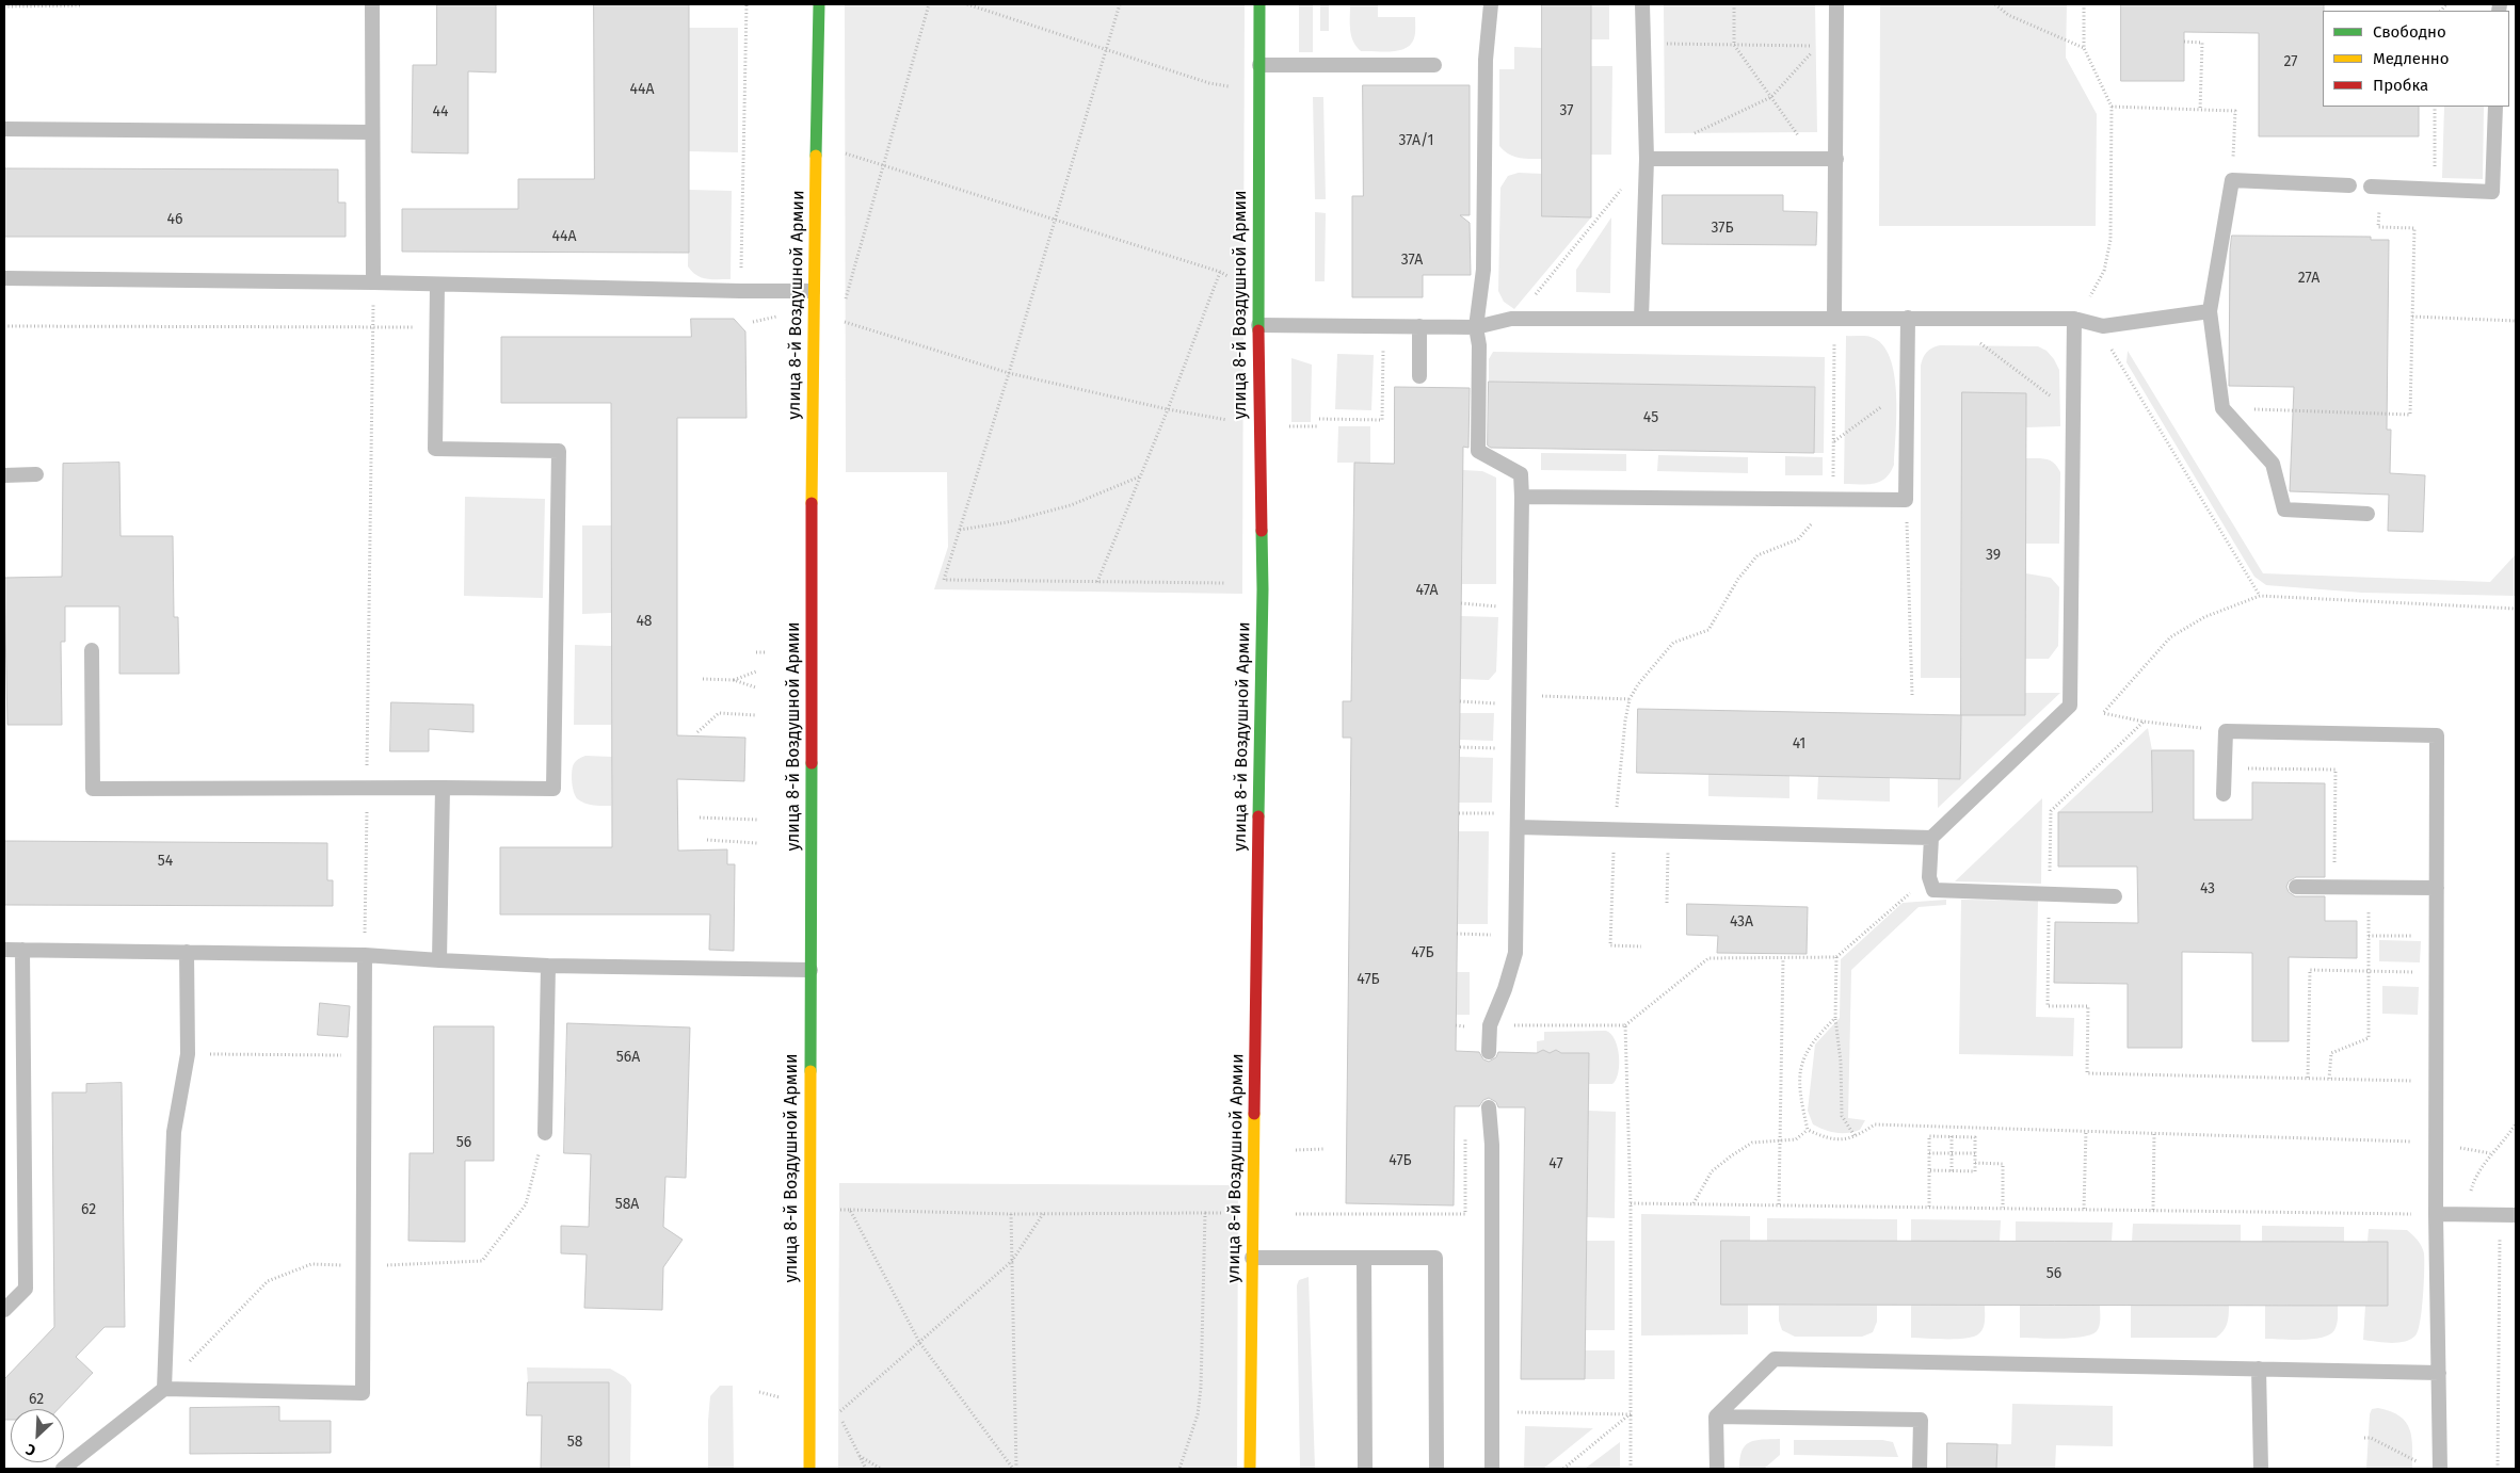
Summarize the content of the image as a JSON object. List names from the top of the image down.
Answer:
{
  "streets": {
    "street": ["улица 8-й Воздушной Армии"]
  },
  "house_numbers": [
    "27",
    "44А",
    "37",
    "44",
    "37А/1",
    "46",
    "37Б",
    "44А",
    "37А",
    "27А",
    "45",
    "39",
    "47А",
    "48",
    "41",
    "54",
    "43",
    "43А",
    "47Б",
    "47Б",
    "56А",
    "56",
    "47Б",
    "47",
    "58А",
    "62",
    "56",
    "62",
    "58"
  ],
  "legend": ["Свободно", "Медленно", "Пробка"],
  "north": "bottom left"
}
